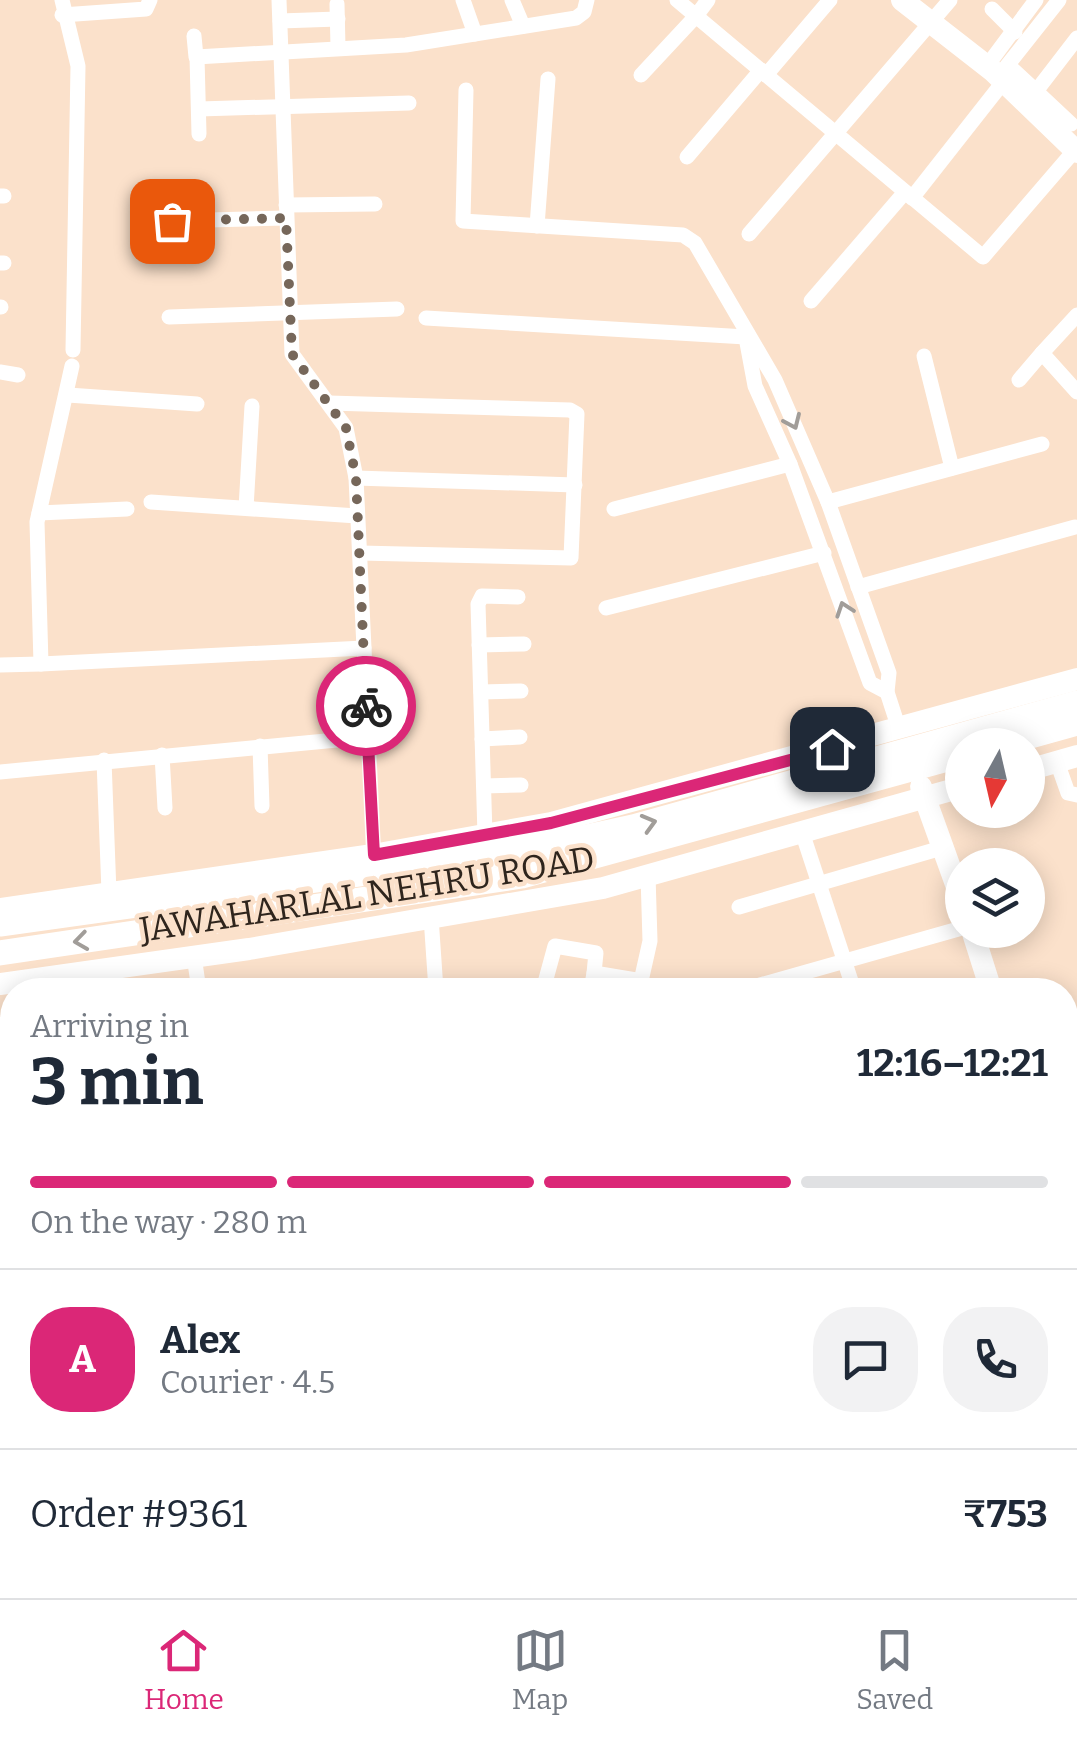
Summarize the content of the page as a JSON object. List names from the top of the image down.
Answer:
{
  "streets": {
    "main road": ["JAWAHARLAL NEHRU ROAD"]
  },
  "north": "bottom",
  "page": {
    "heading": ["3 min", "Arriving in", "12:16–12:21"],
    "panel": [
      "Alex",
      "Courier · 4.5",
      "Order #9361",
      "₹753"
    ],
    "bar": "On the way · 280 m",
    "round": "A",
    "tabs": ["Home", "Map", "Saved"]
  }
}
